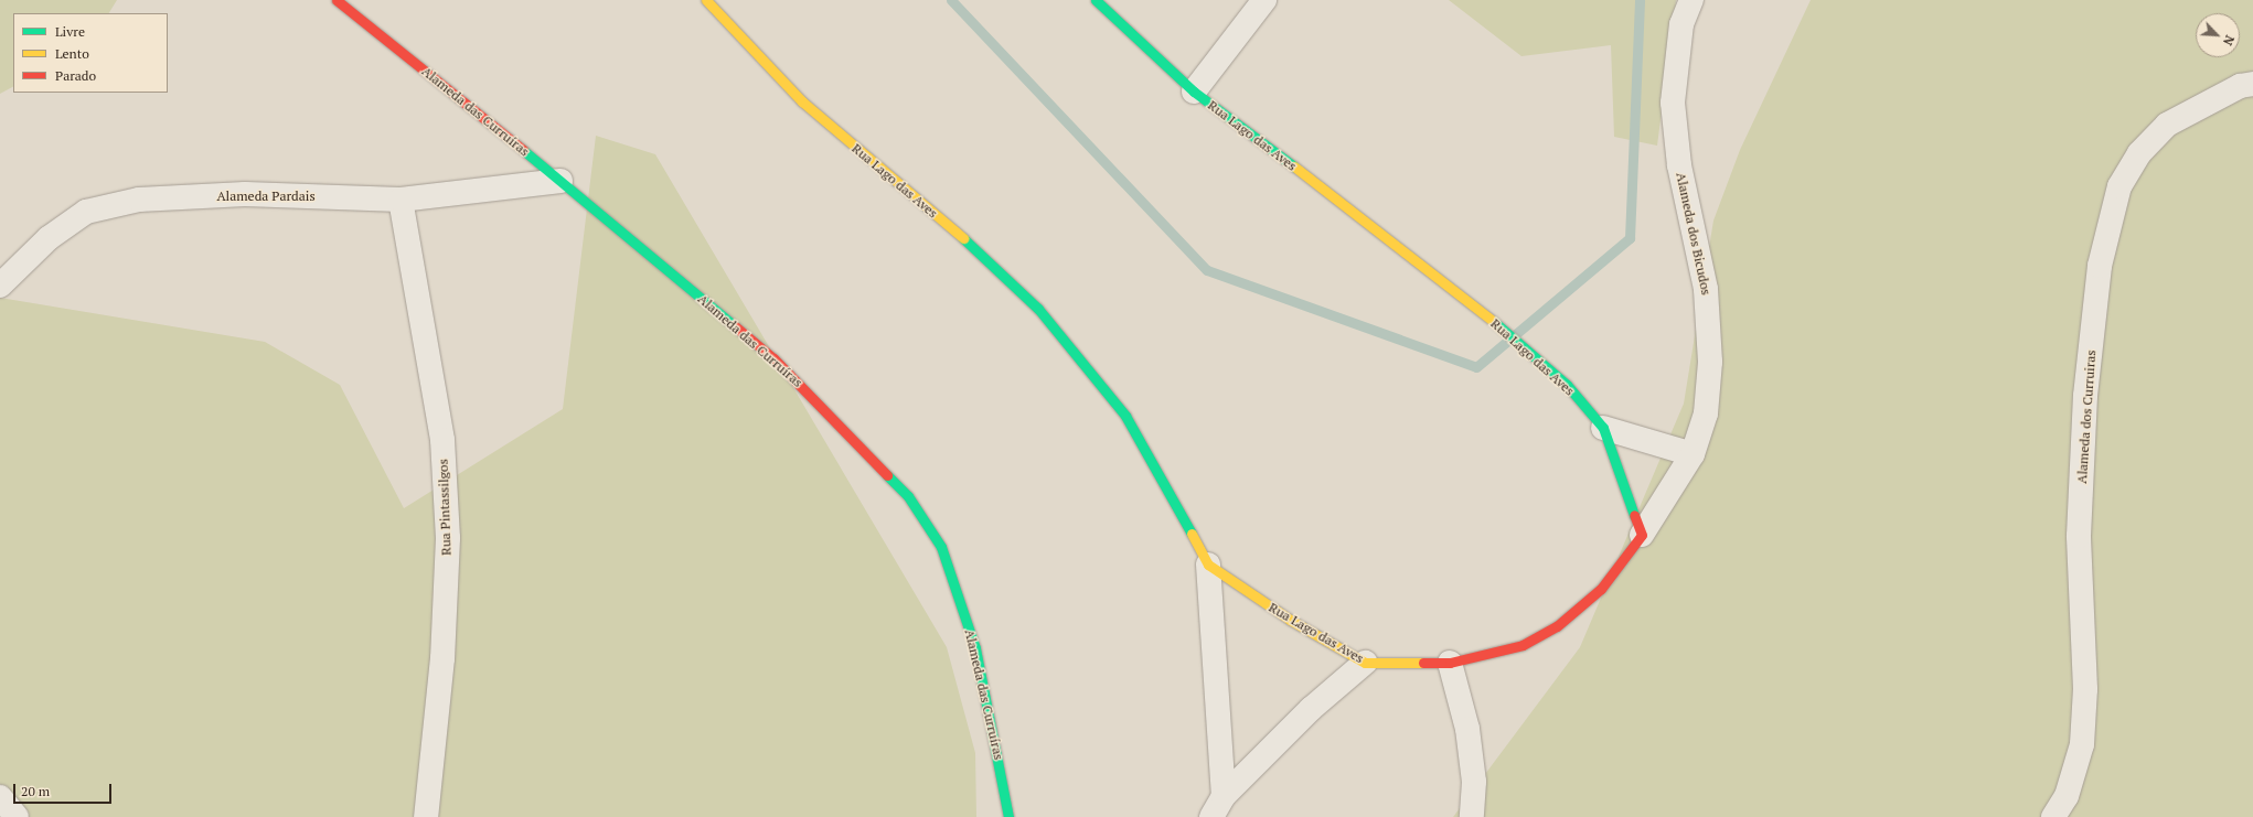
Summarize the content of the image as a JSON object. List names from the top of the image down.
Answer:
{
  "streets": {
    "street": [
      "Alameda das Curruíras",
      "Rua Lago das Aves",
      "Alameda Pardais",
      "Alameda dos Bicudos",
      "Alameda dos Curruiras",
      "Rua Pintassilgos"
    ]
  },
  "crossings": [
    ["Alameda das Curruíras", "Alameda Pardais"],
    ["Rua Lago das Aves", "Alameda dos Bicudos"],
    ["Alameda Pardais", "Rua Pintassilgos"]
  ],
  "legend": ["Livre", "Lento", "Parado"],
  "scale_bar": "20 m",
  "north": "bottom right"
}
